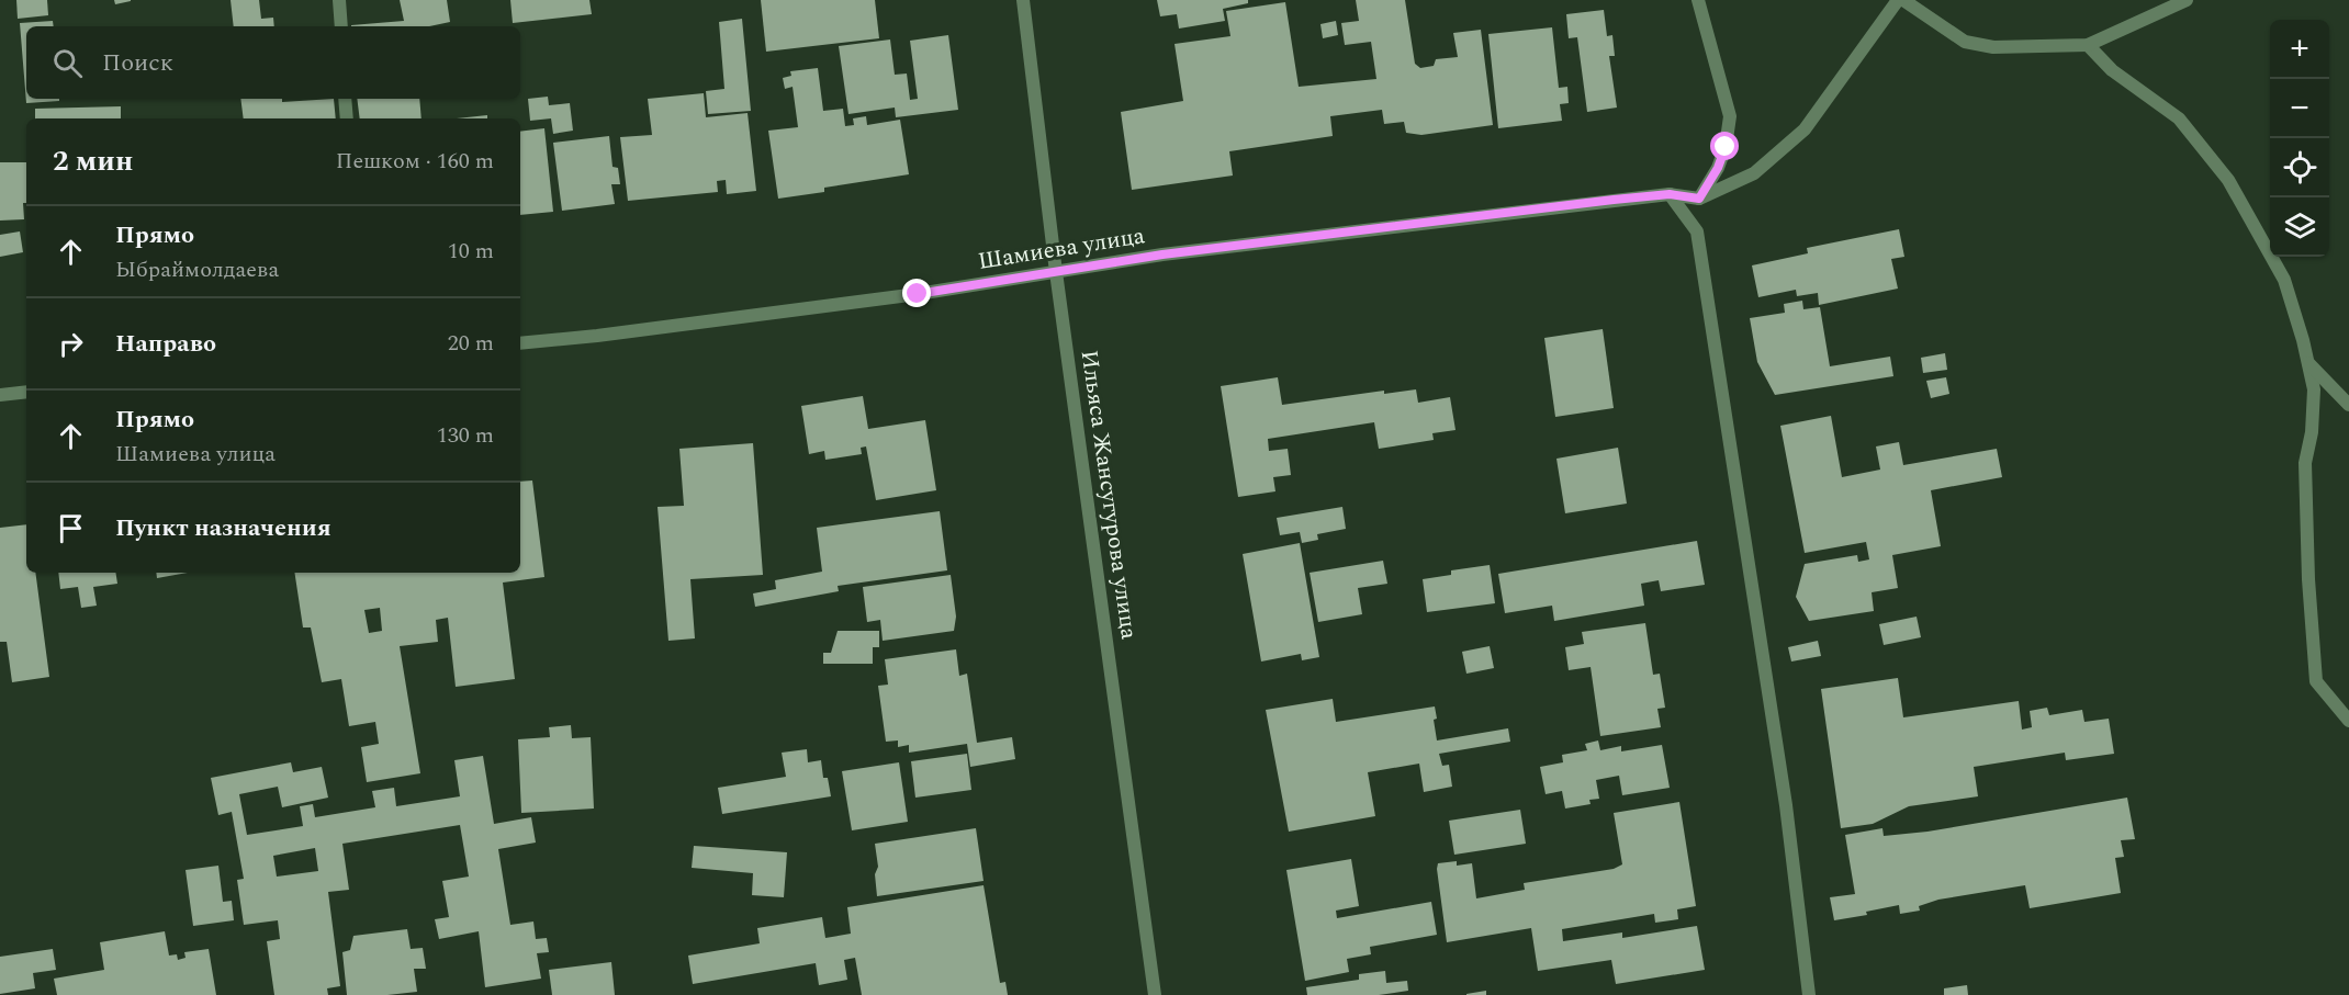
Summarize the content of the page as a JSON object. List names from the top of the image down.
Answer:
{
  "streets": {
    "street": ["Шамиева улица", "Ильяса Жансугурова улица"]
  },
  "crossings": [
    ["Шамиева улица", "Ильяса Жансугурова улица"]
  ],
  "page": {
    "map_buttons": ["+", "−"],
    "search": "Поиск",
    "heading": ["2 мин", "Пешком · 160 m"],
    "list": [
      ["Прямо", "Ыбраймолдаева", "10 m"],
      ["Направо", "20 m"],
      ["Прямо", "Шамиева улица", "130 m"],
      "Пункт назначения"
    ]
  }
}
